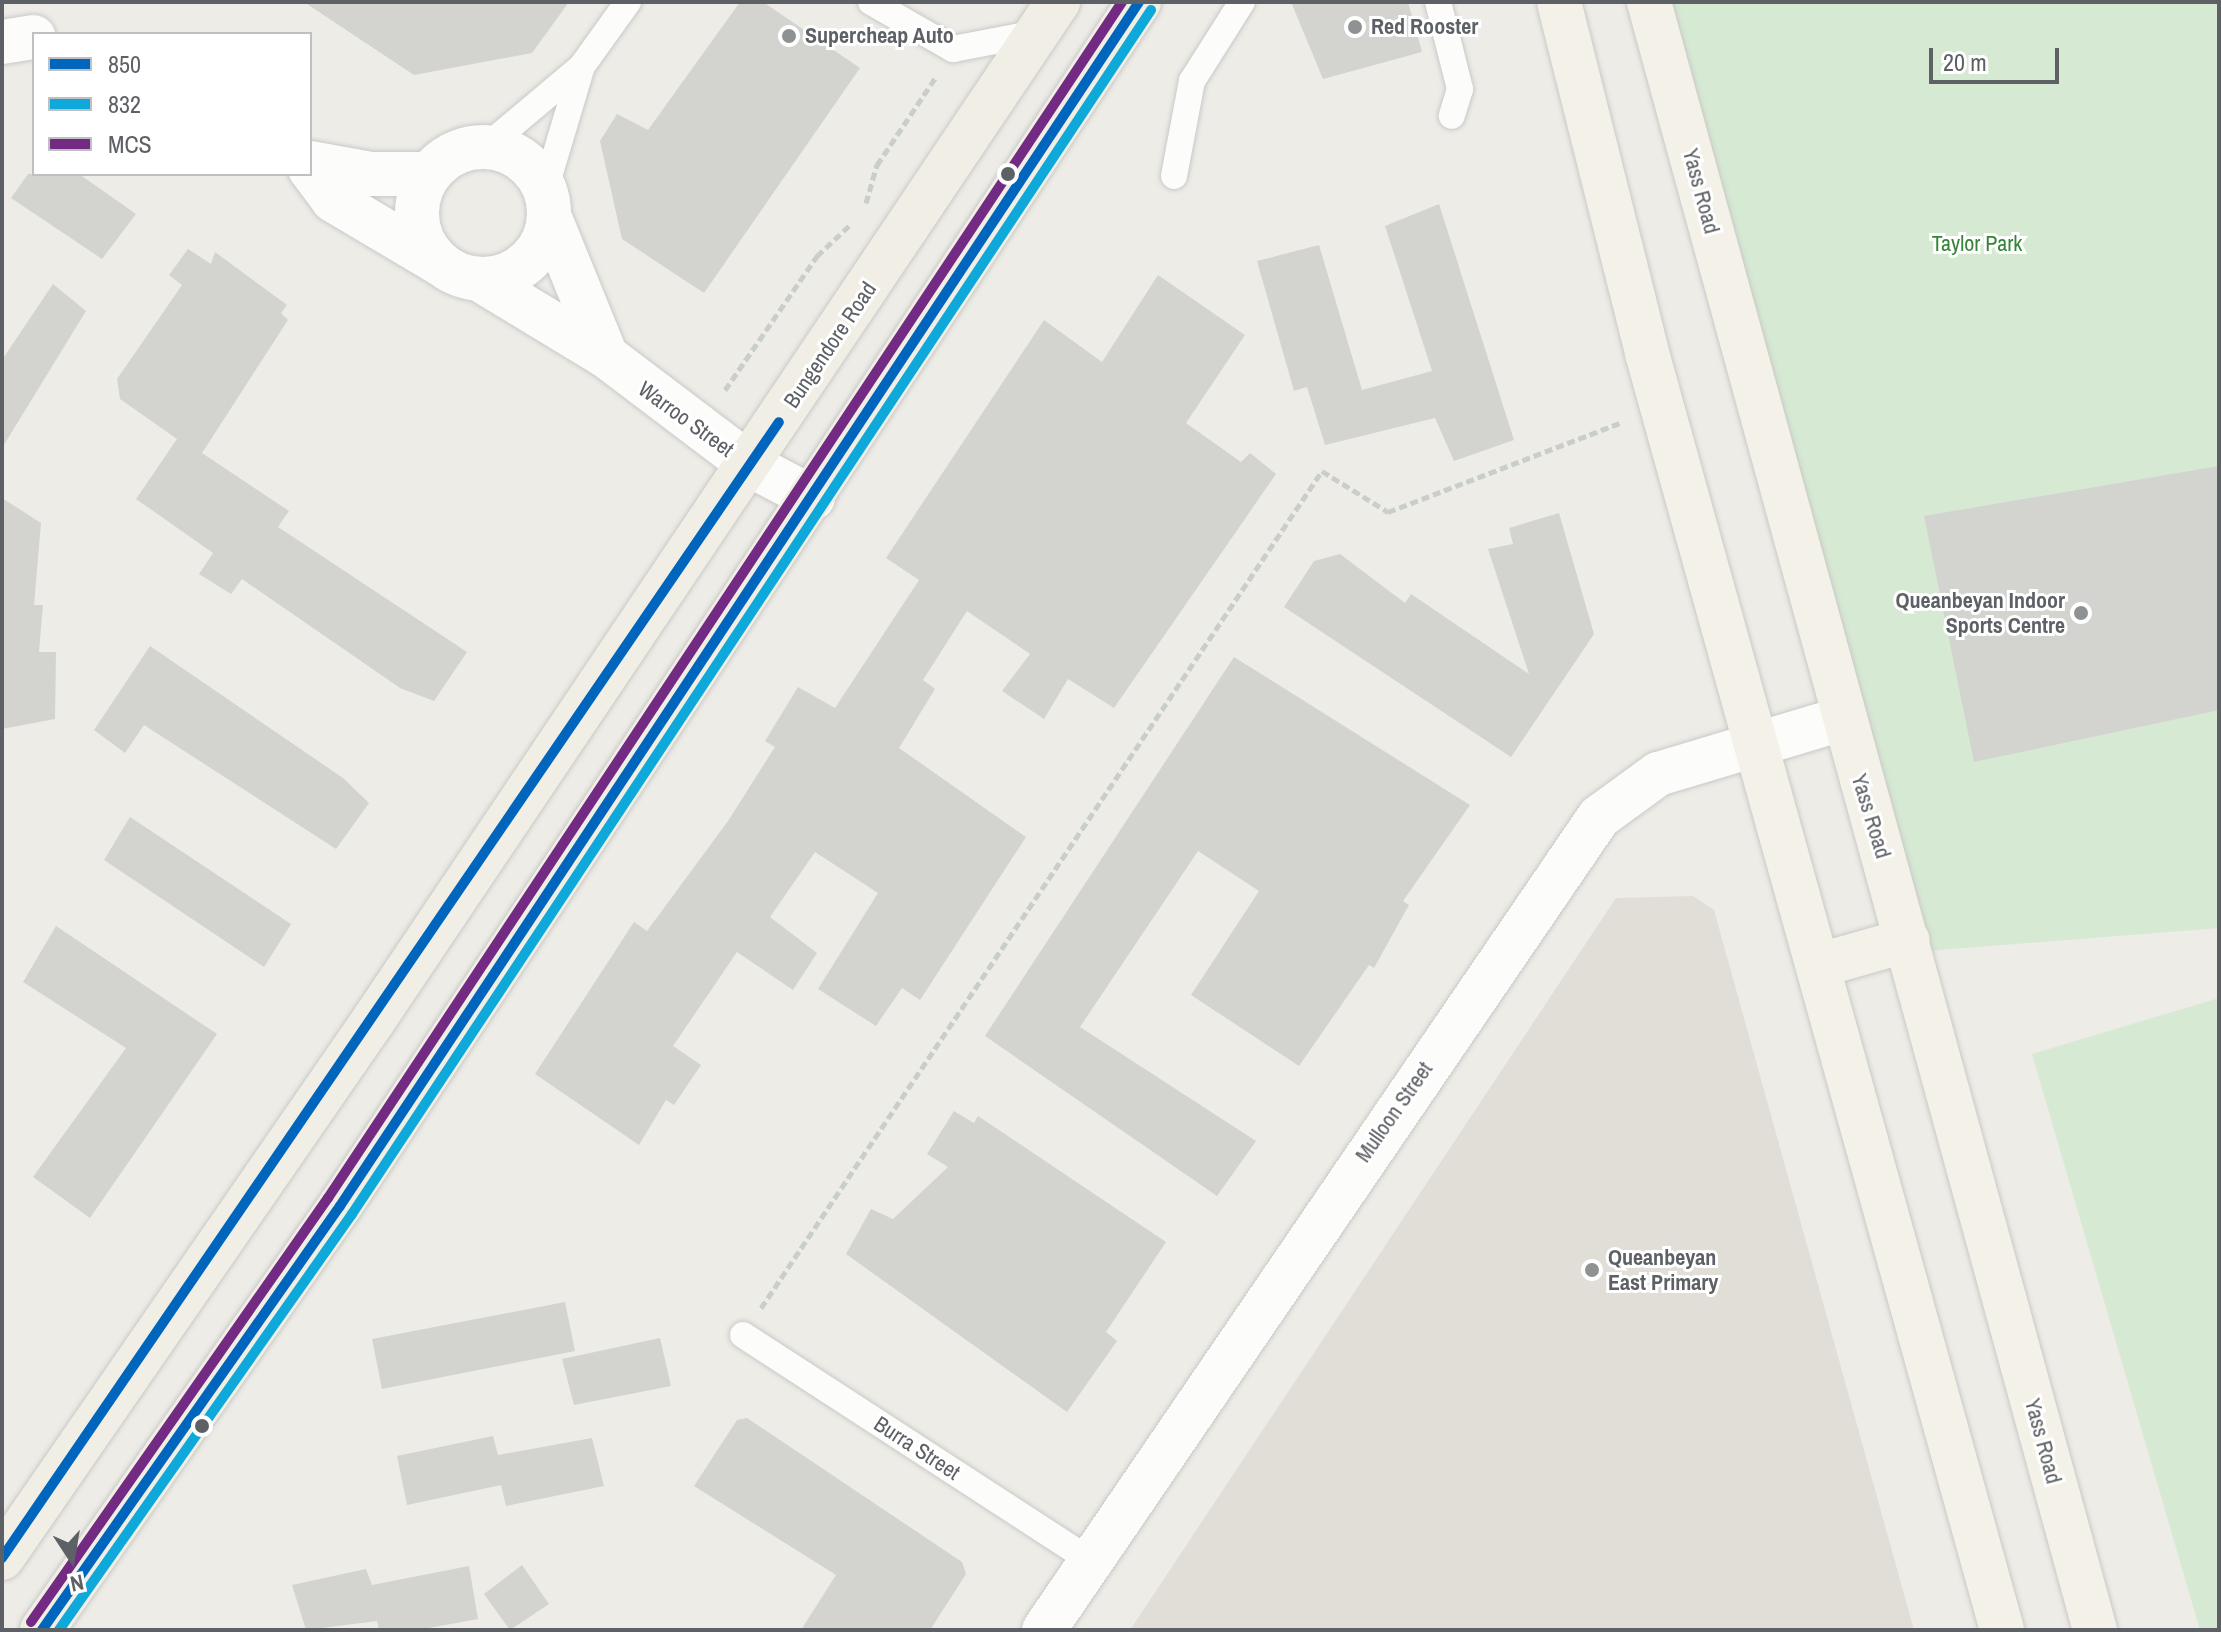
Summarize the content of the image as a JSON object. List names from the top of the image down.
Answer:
{
  "streets": {
    "highway": ["Bungendore Road"],
    "main road": ["Yass Road"],
    "street": ["Warroo Street", "Mulloon Street"],
    "lane": ["Burra Street"]
  },
  "crossings": [
    ["Yass Road", "Mulloon Street"],
    ["Bungendore Road", "Warroo Street"],
    ["Mulloon Street", "Burra Street"]
  ],
  "parks": ["Taylor Park"],
  "places": [
    "Red Rooster",
    "Supercheap Auto",
    "Queanbeyan Indoor Sports Centre",
    "Queanbeyan East Primary"
  ],
  "lines": ["transit line 850", "transit line MCS", "transit line 832"],
  "legend": ["850", "832", "MCS"],
  "scale_bar": "20 m",
  "north": "bottom"
}
